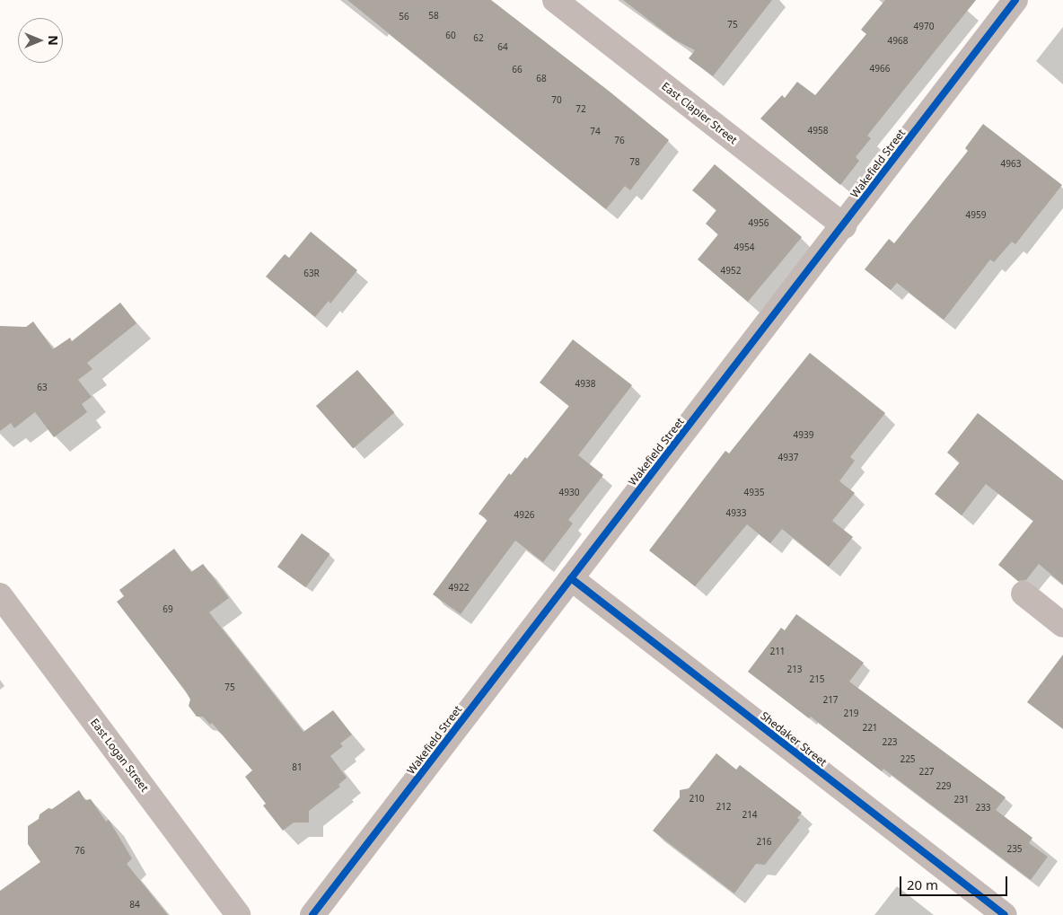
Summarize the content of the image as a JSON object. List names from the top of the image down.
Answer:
{
  "streets": {
    "street": [
      "East Clapier Street",
      "Wakefield Street",
      "Shedaker Street",
      "East Logan Street"
    ]
  },
  "crossings": [
    ["East Clapier Street", "Wakefield Street"],
    ["Wakefield Street", "Shedaker Street"]
  ],
  "house_numbers": [
    "58",
    "56",
    "75",
    "4970",
    "60",
    "62",
    "4968",
    "64",
    "4966",
    "66",
    "68",
    "70",
    "72",
    "4958",
    "74",
    "76",
    "78",
    "4963",
    "4959",
    "4956",
    "4954",
    "4952",
    "63R",
    "4938",
    "63",
    "4939",
    "4937",
    "4930",
    "4935",
    "4933",
    "4926",
    "4922",
    "69",
    "211",
    "213",
    "215",
    "75",
    "217",
    "219",
    "221",
    "223",
    "225",
    "81",
    "227",
    "229",
    "210",
    "231",
    "212",
    "233",
    "214",
    "216",
    "235",
    "76",
    "84"
  ],
  "scale_bar": "20 m",
  "north": "right"
}
